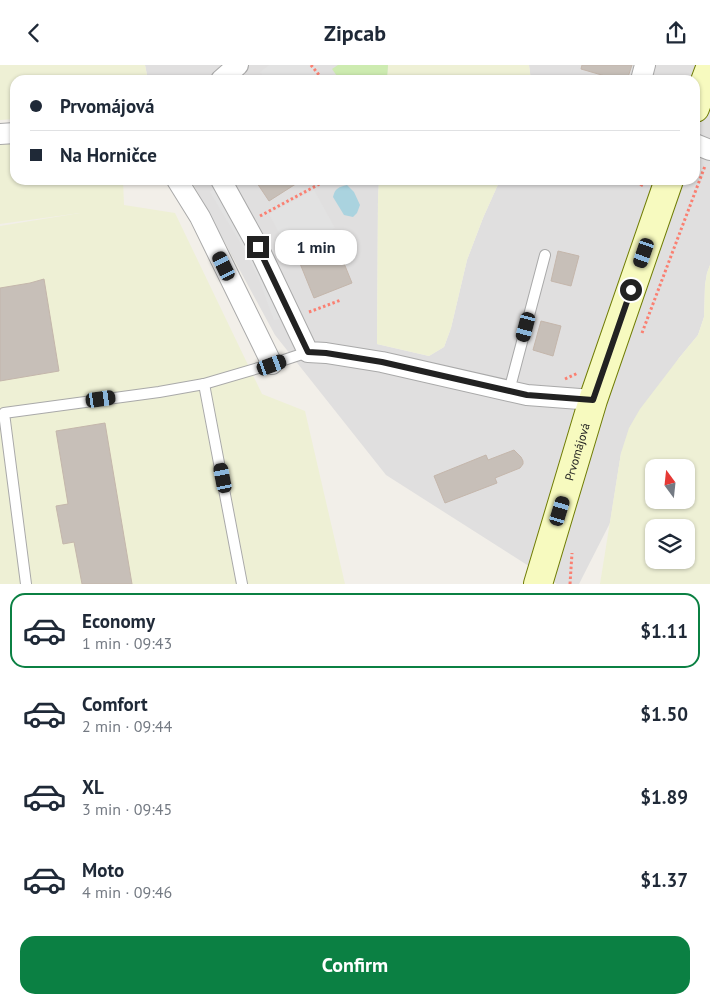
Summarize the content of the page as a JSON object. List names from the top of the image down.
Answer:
{
  "streets": {
    "street": ["Prvomájová"]
  },
  "north": "top",
  "page": {
    "header": "Zipcab",
    "banner": ["Prvomájová", "Na Horničce"],
    "bubble": "1 min",
    "list": [
      {
        "name": "Economy",
        "note": "1 min · 09:43",
        "value": "$1.11"
      },
      {
        "name": "Comfort",
        "note": "2 min · 09:44",
        "value": "$1.50"
      },
      {
        "name": "XL",
        "note": "3 min · 09:45",
        "value": "$1.89"
      },
      {
        "name": "Moto",
        "note": "4 min · 09:46",
        "value": "$1.37"
      }
    ],
    "buttons": "Confirm"
  }
}
